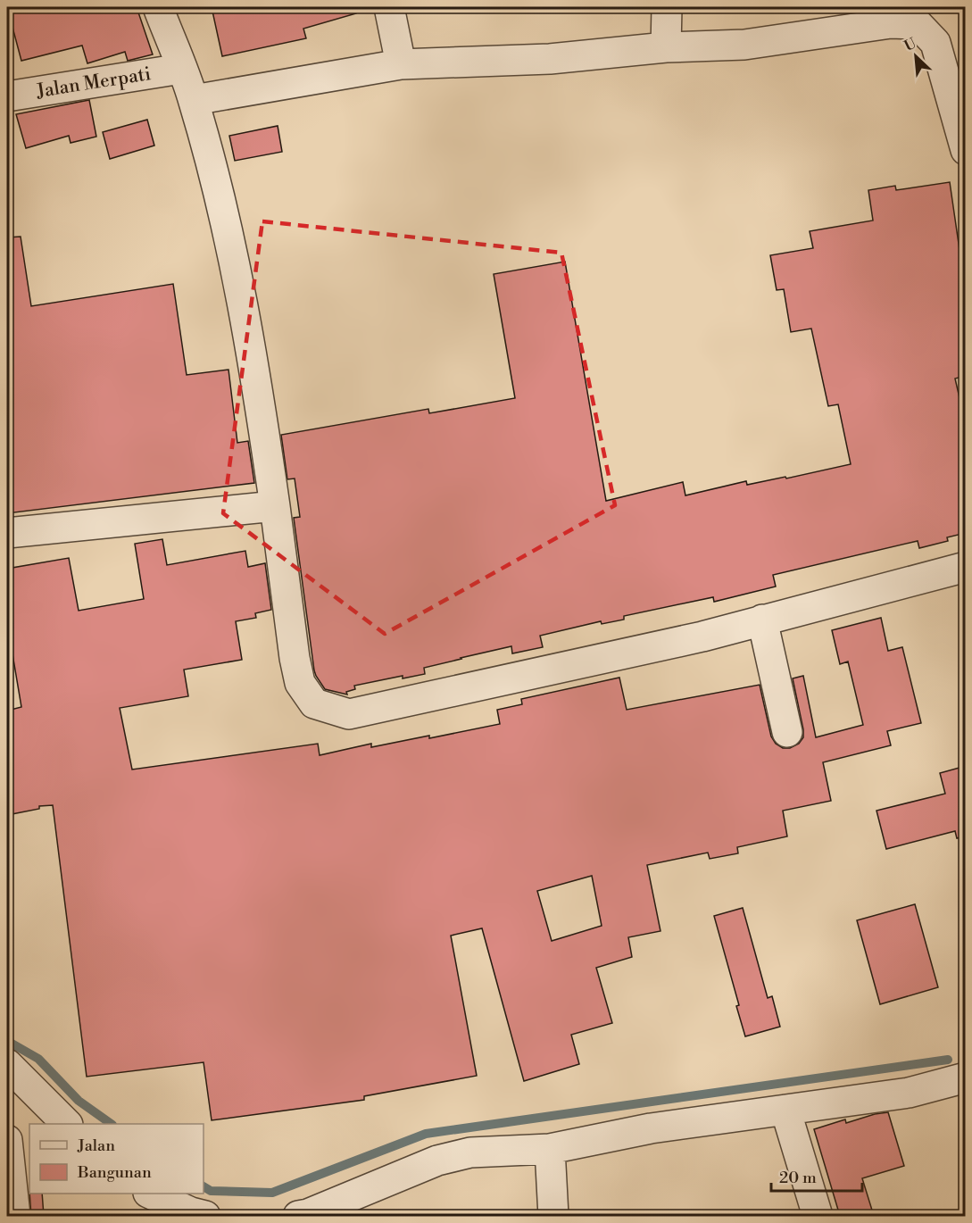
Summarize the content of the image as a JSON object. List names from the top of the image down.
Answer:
{
  "streets": {
    "street": ["Jalan Merpati"]
  },
  "legend": ["Jalan", "Bangunan"],
  "scale_bar": "20 m",
  "north": "top left"
}
